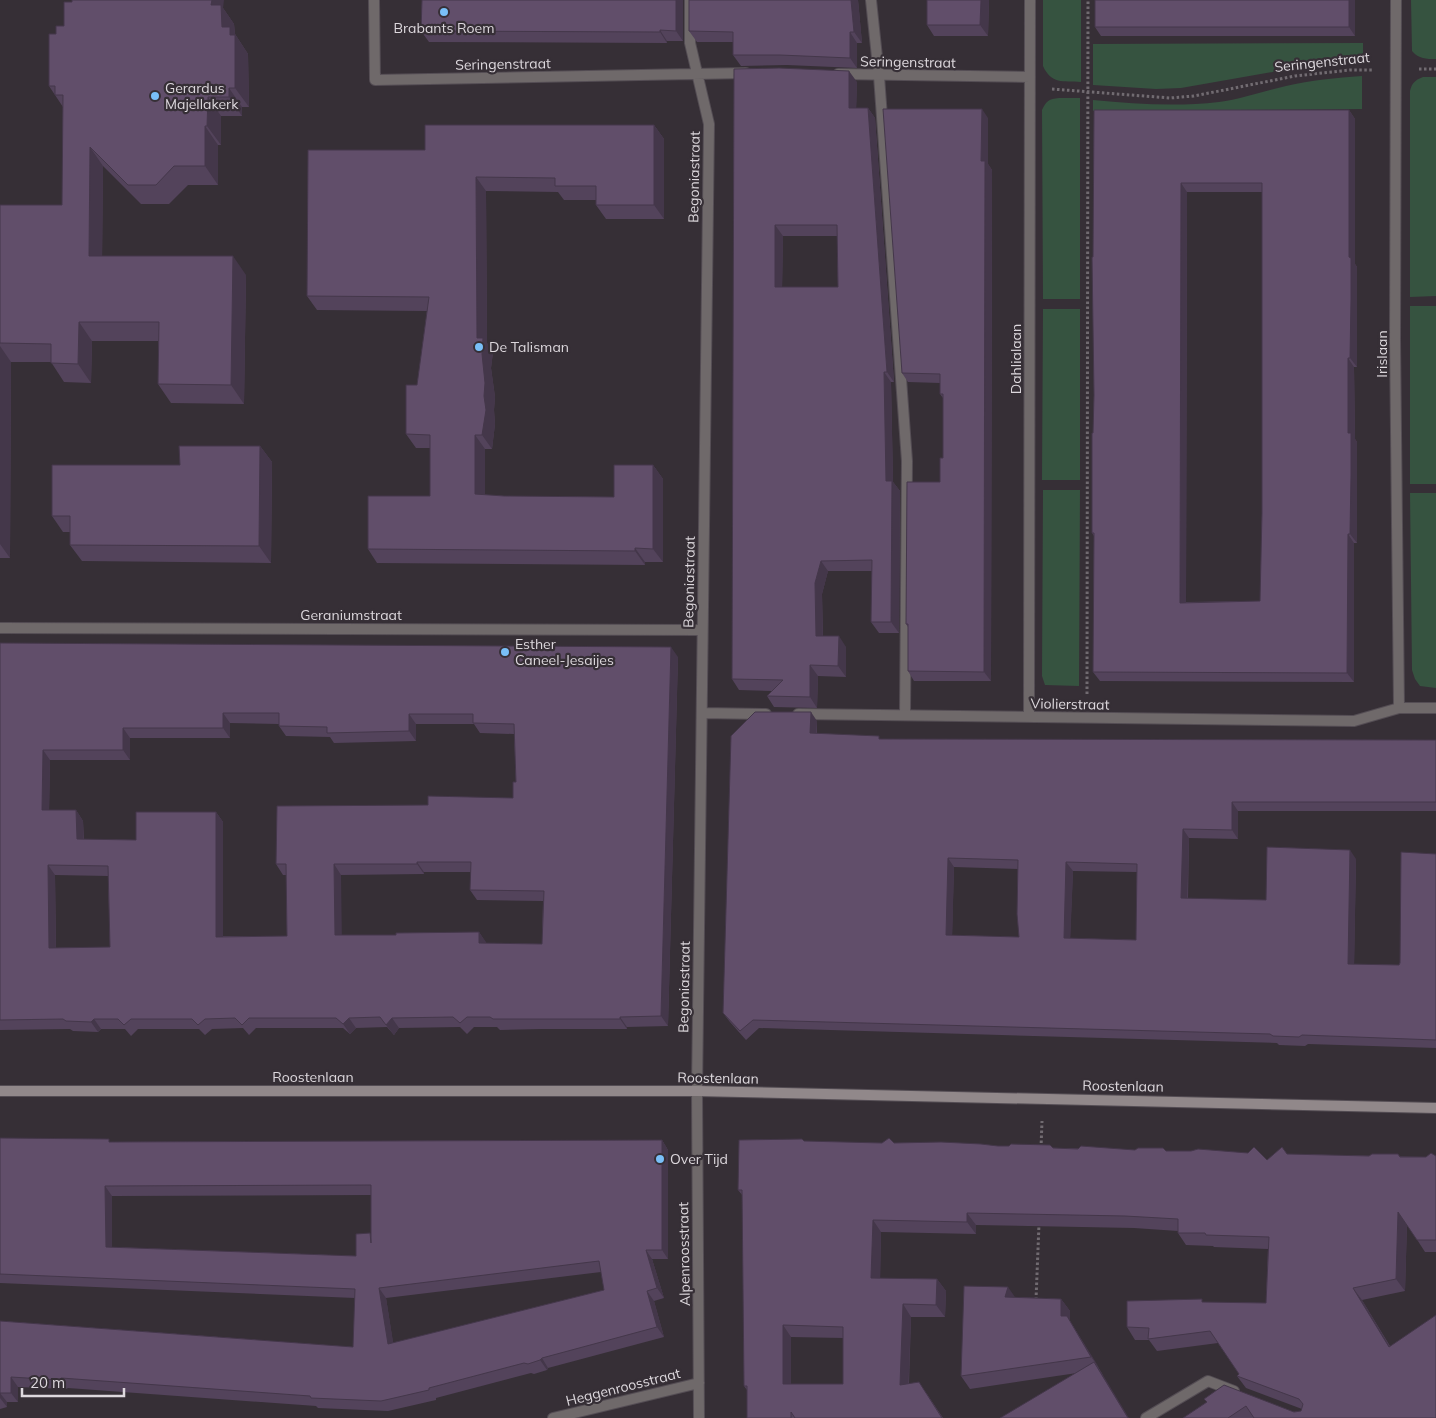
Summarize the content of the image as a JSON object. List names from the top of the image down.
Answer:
{
  "streets": {
    "street": [
      "Seringenstraat",
      "Begoniastraat",
      "Irislaan",
      "Dahlialaan",
      "Geraniumstraat",
      "Violierstraat",
      "Roostenlaan",
      "Alpenroosstraat",
      "Heggenroosstraat"
    ]
  },
  "crossings": [
    ["Seringenstraat", "Begoniastraat"],
    ["Seringenstraat", "Irislaan"],
    ["Seringenstraat", "Dahlialaan"],
    ["Begoniastraat", "Geraniumstraat"],
    ["Begoniastraat", "Violierstraat"],
    ["Begoniastraat", "Roostenlaan"],
    ["Begoniastraat", "Alpenroosstraat"],
    ["Irislaan", "Violierstraat"],
    ["Dahlialaan", "Violierstraat"],
    ["Roostenlaan", "Alpenroosstraat"],
    ["Alpenroosstraat", "Heggenroosstraat"]
  ],
  "places": [
    "Brabants Roem",
    "Gerardus Majellakerk",
    "De Talisman",
    "Esther Caneel-Jesaijes",
    "Over Tijd"
  ],
  "scale_bar": "20 m"
}
